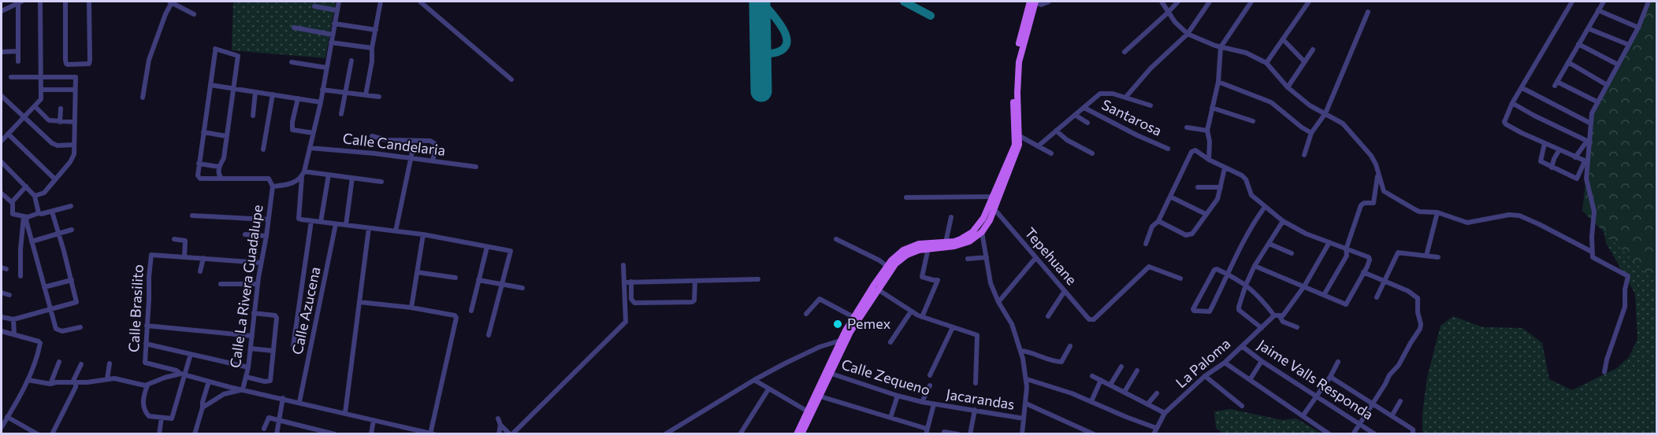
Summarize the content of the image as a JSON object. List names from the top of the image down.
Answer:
{
  "streets": {
    "street": [
      "Santarosa",
      "Calle Candelaria",
      "Tepehuane",
      "Calle La Rivera Guadalupe",
      "Calle Brasilito",
      "Calle Azucena",
      "La Paloma",
      "Calle Zequeno",
      "Jaime Valls Responda",
      "Jacarandas"
    ]
  },
  "crossings": [
    ["La Paloma", "Jaime Valls Responda"],
    ["Calle Zequeno", "Jacarandas"]
  ],
  "places": ["Pemex"]
}
